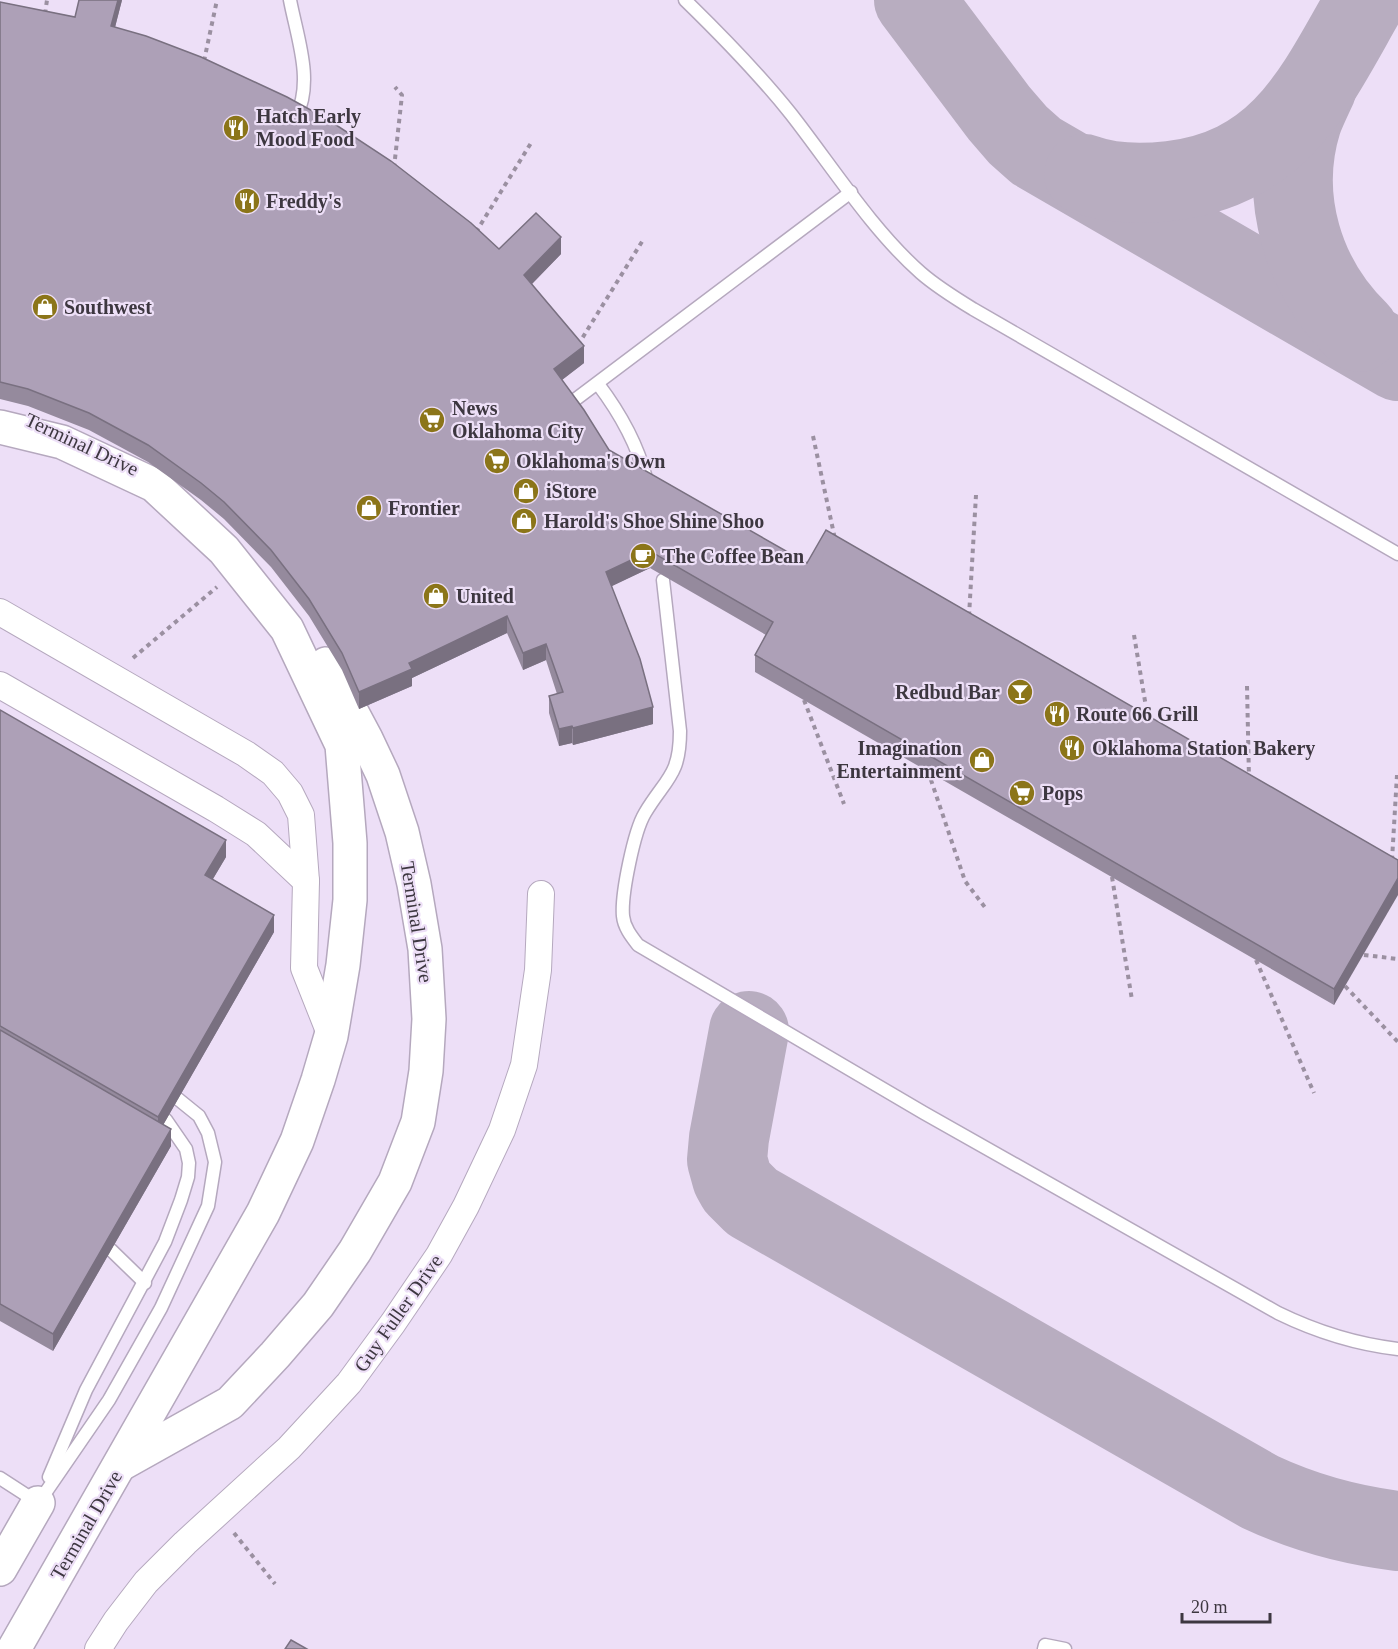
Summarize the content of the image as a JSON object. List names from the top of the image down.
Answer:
{
  "streets": {
    "main road": ["Terminal Drive"],
    "street": ["Guy Fuller Drive"]
  },
  "places": {
    "restaurant": [
      "Hatch Early Mood Food",
      "Freddy's",
      "Route 66 Grill",
      "Oklahoma Station Bakery"
    ],
    "shop": [
      "Southwest",
      "iStore",
      "Frontier",
      "Harold's Shoe Shine Shoo",
      "United",
      "Imagination Entertainment"
    ],
    "supermarket": ["News Oklahoma City", "Oklahoma's Own", "Pops"],
    "cafe": ["The Coffee Bean"],
    "bar": ["Redbud Bar"]
  },
  "scale_bar": "20 m"
}
